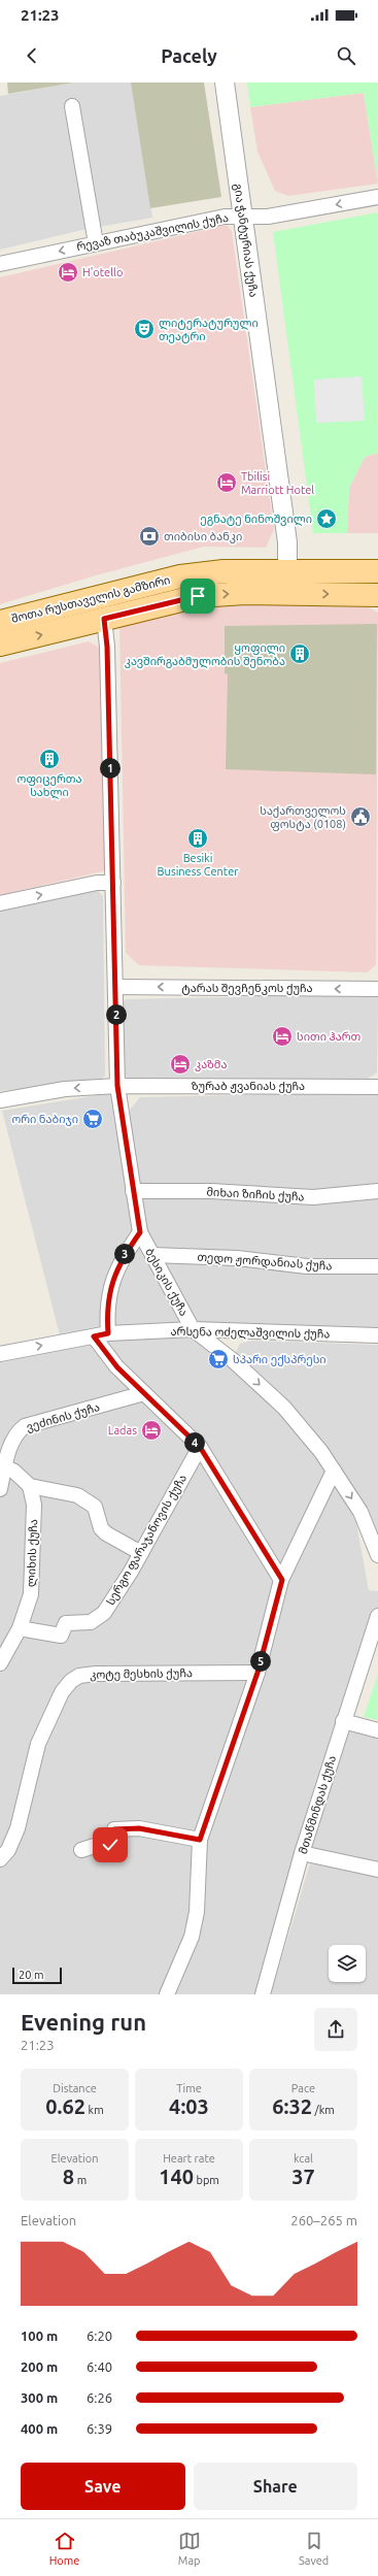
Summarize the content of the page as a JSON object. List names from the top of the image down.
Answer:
{
  "streets": {
    "main road": ["შოთა რუსთაველის გამზირი"],
    "street": [
      "რევაზ თაბუკაშვილის ქუჩა",
      "გია ჭანტურიას ქუჩა",
      "ტარას შევჩენკოს ქუჩა",
      "ზურაბ ჟვანიას ქუჩა",
      "მიხაი ზიჩის ქუჩა",
      "თედო ჟორდანიას ქუჩა",
      "ბესიკის ქუჩა",
      "არსენა ოძელაშვილის ქუჩა",
      "ვეძინის ქუჩა",
      "სერგო ფარაჯანოვის ქუჩა",
      "ლიხის ქუჩა",
      "კოტე მესხის ქუჩა",
      "მთაწმინდას ქუჩა"
    ]
  },
  "crossings": [
    ["რევაზ თაბუკაშვილის ქუჩა", "გია ჭანტურიას ქუჩა"],
    ["გია ჭანტურიას ქუჩა", "შოთა რუსთაველის გამზირი"],
    ["შოთა რუსთაველის გამზირი", "ბესიკის ქუჩა"],
    ["ტარას შევჩენკოს ქუჩა", "ბესიკის ქუჩა"],
    ["ზურაბ ჟვანიას ქუჩა", "ბესიკის ქუჩა"],
    ["მიხაი ზიჩის ქუჩა", "ბესიკის ქუჩა"],
    ["თედო ჟორდანიას ქუჩა", "ბესიკის ქუჩა"],
    ["ბესიკის ქუჩა", "არსენა ოძელაშვილის ქუჩა"],
    ["სერგო ფარაჯანოვის ქუჩა", "ლიხის ქუჩა"]
  ],
  "one_way": ["რევაზ თაბუკაშვილის ქუჩა", "ტარას შევჩენკოს ქუჩა"],
  "places": {
    "hotel": [
      "H'otello",
      "Tbilisi Marriott Hotel",
      "სითი ჰართ",
      "კაზმა",
      "Ladas"
    ],
    "theatre": ["ლიტერატურული თეატრი"],
    "place": ["ეგნატე ნინოშვილი"],
    "bank": ["თიბისი ბანკი"],
    "building": ["ყოფილი კავშირგაბმულობის შენობა", "ოფიცერთა სახლი", "Besiki Business Center"],
    "public building": ["საქართველოს ფოსტა (0108)"],
    "supermarket": ["ორი ნაბიჯი", "სპარი ექსპრესი"]
  },
  "scale_bar": "20 m",
  "page": {
    "status": "21:23",
    "header": "Pacely",
    "pins": [
      "1",
      "2",
      "3",
      "4",
      "5"
    ],
    "scale": "20 m",
    "heading": ["Evening run", "21:23"],
    "stats": [
      ["Distance", "0.62 km"],
      ["Time", "4:03"],
      ["Pace", "6:32 /km"],
      ["Elevation", "8 m"],
      ["Heart rate", "140 bpm"],
      ["kcal", "37"]
    ],
    "chart": ["Elevation", "260–265 m"],
    "list": [
      {
        "name": "100 m",
        "note": "6:20"
      },
      {
        "name": "200 m",
        "note": "6:40"
      },
      {
        "name": "300 m",
        "note": "6:26"
      },
      {
        "name": "400 m",
        "note": "6:39"
      }
    ],
    "buttons": ["Save", "Share"],
    "tabs": ["Home", "Map", "Saved"]
  }
}
